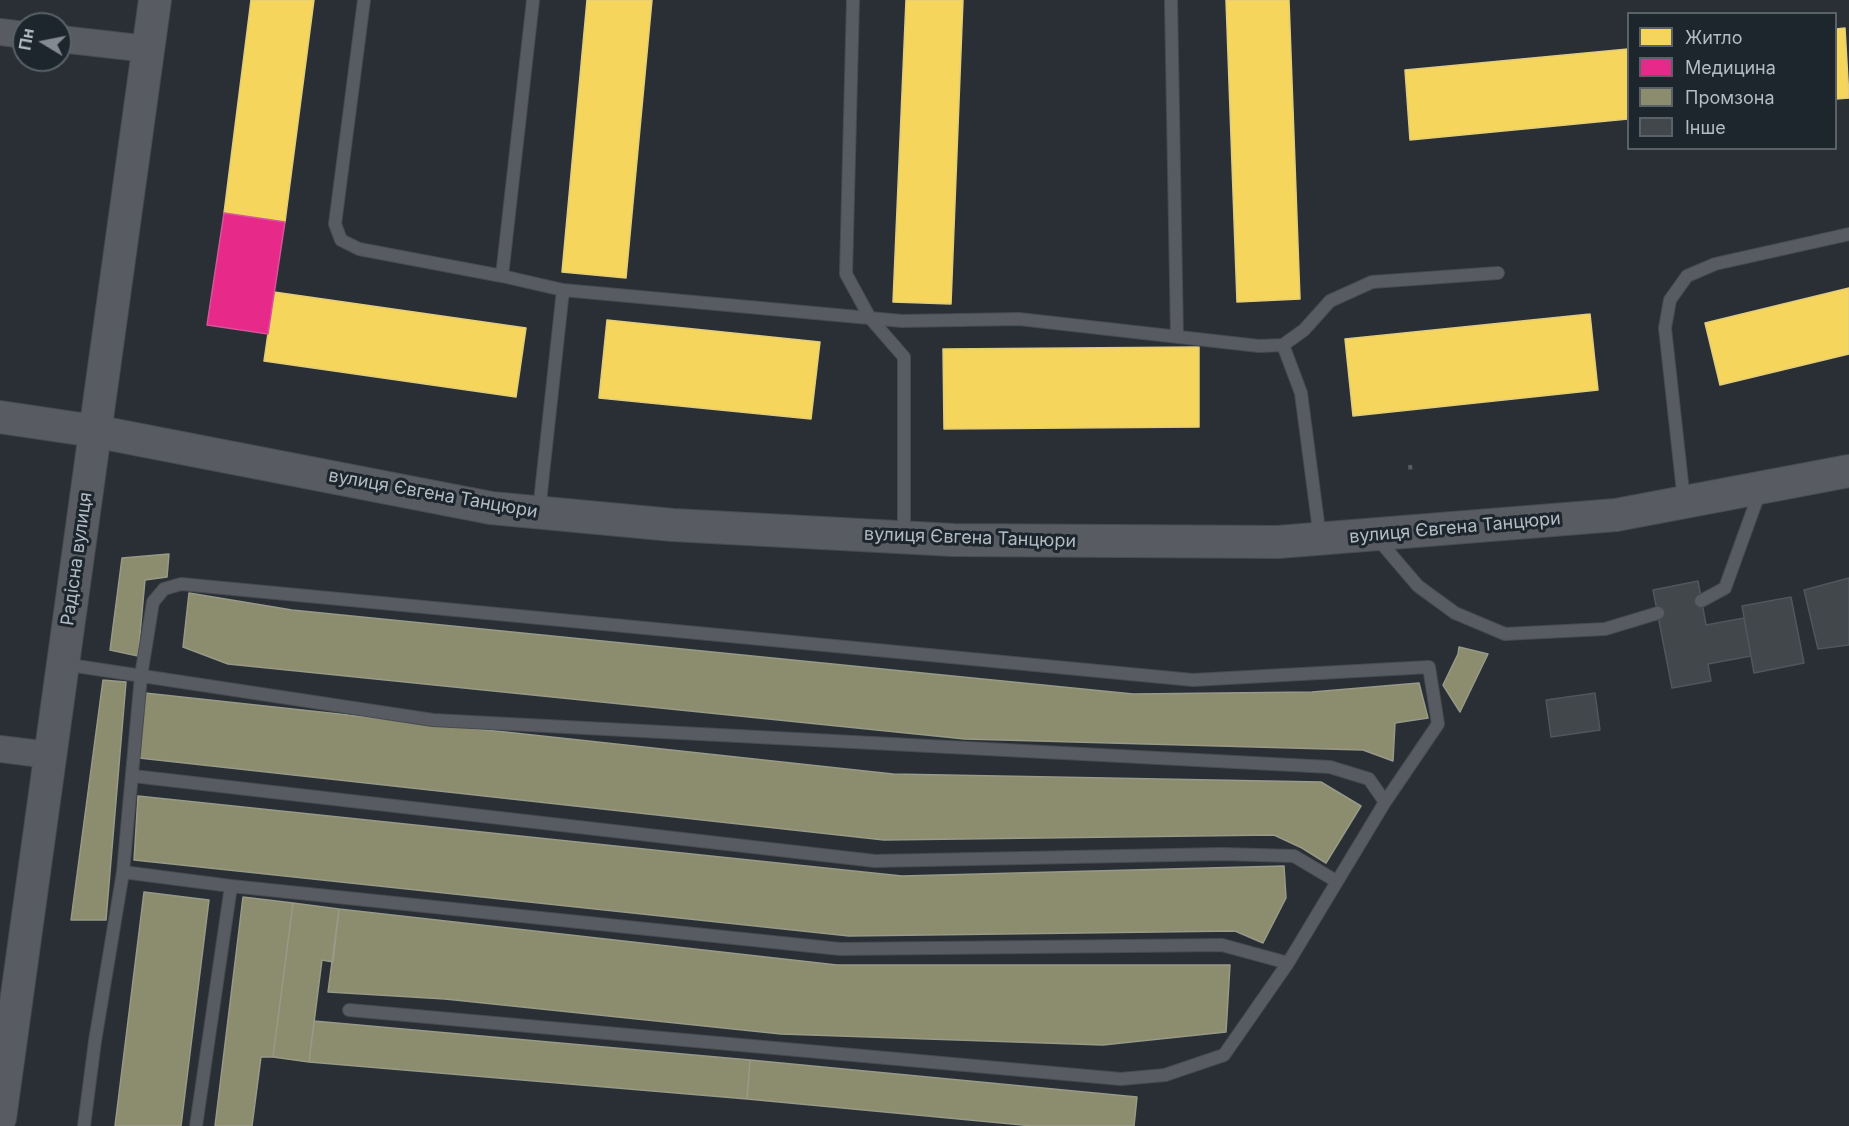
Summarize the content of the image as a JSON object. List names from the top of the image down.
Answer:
{
  "streets": {
    "street": ["вулиця Євгена Танцюри", "Радісна вулиця"]
  },
  "crossings": [
    ["вулиця Євгена Танцюри", "Радісна вулиця"]
  ],
  "legend": [
    "Житло",
    "Медицина",
    "Промзона",
    "Інше"
  ],
  "north": "left"
}
